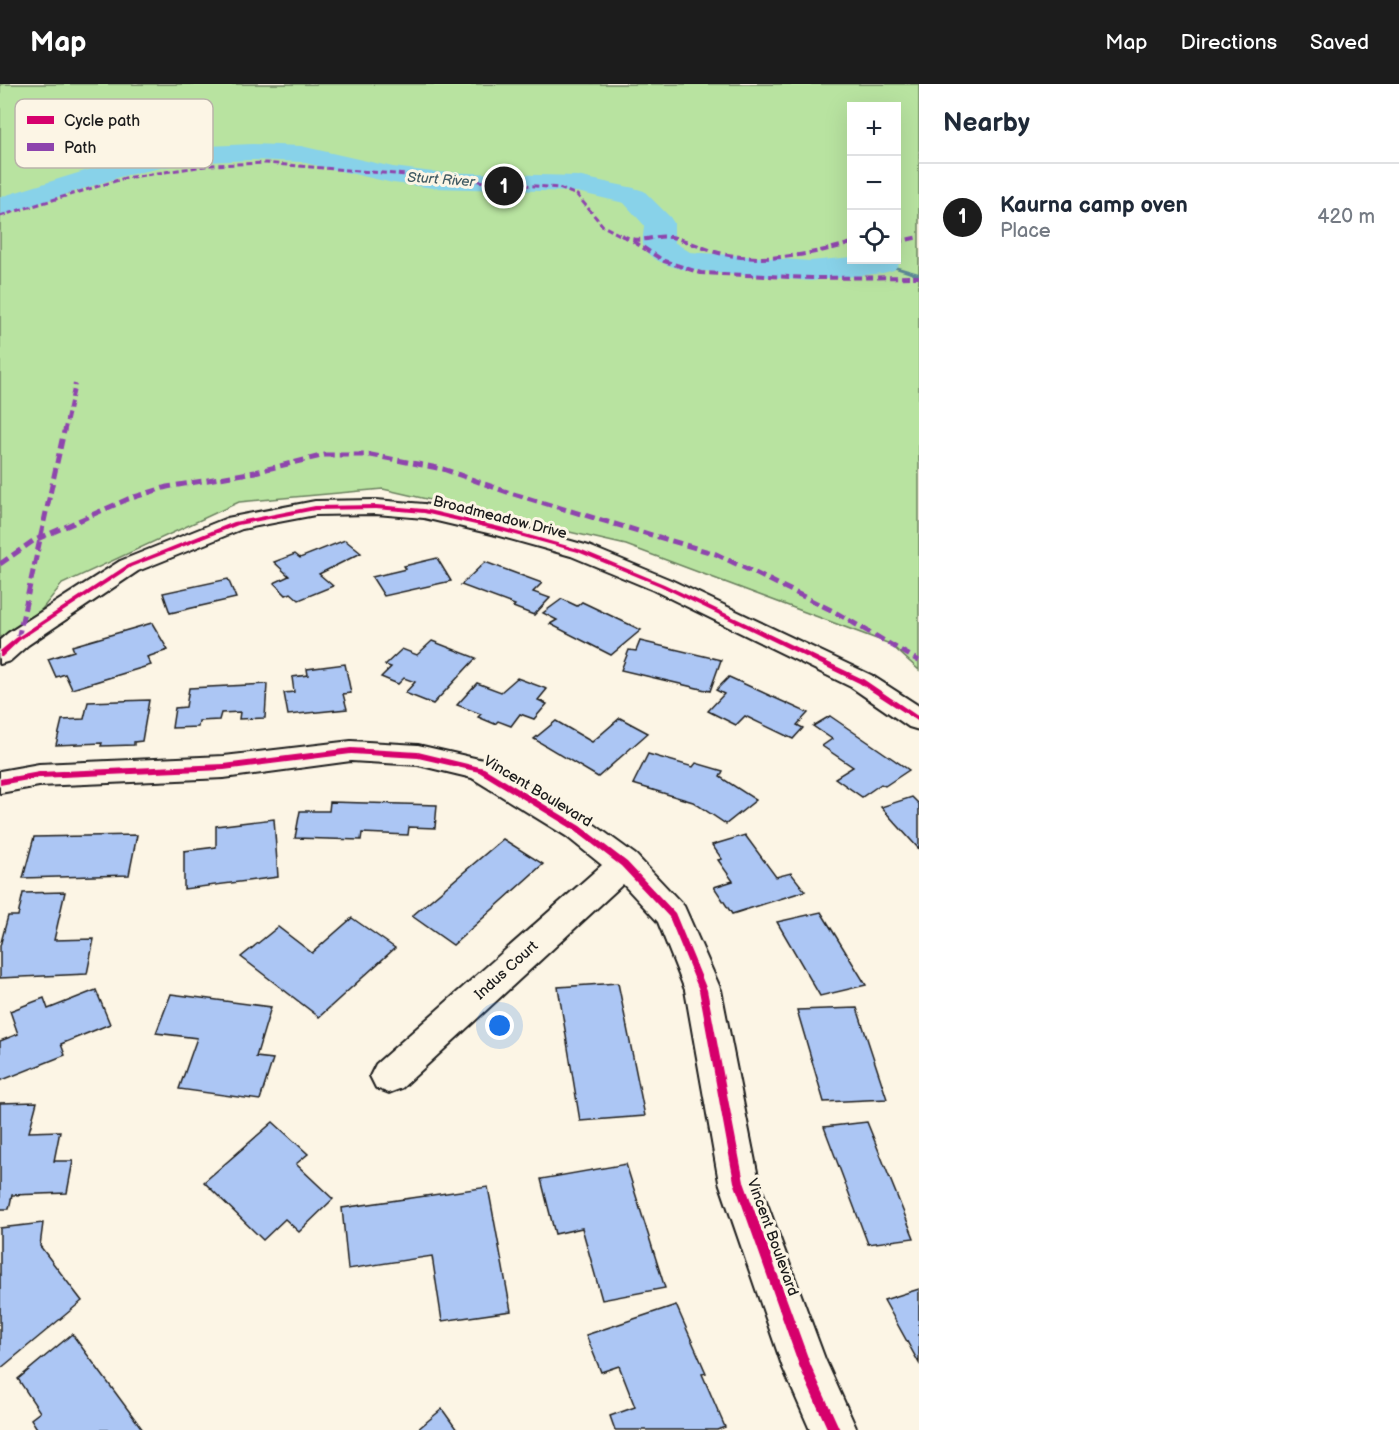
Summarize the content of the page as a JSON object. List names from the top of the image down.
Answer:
{
  "streets": {
    "street": ["Broadmeadow Drive", "Vincent Boulevard", "Indus Court"]
  },
  "crossings": [
    ["Vincent Boulevard", "Indus Court"]
  ],
  "water": ["Sturt River"],
  "legend": ["Cycle path", "Path"],
  "page": {
    "header": "Map",
    "nav": ["Map", "Directions", "Saved"],
    "heading": "Nearby",
    "map_buttons": ["+", "−"],
    "list": [
      {
        "mark": "1",
        "name": "Kaurna camp oven",
        "note": "Place",
        "value": "420 m"
      }
    ],
    "pins": "1"
  }
}
